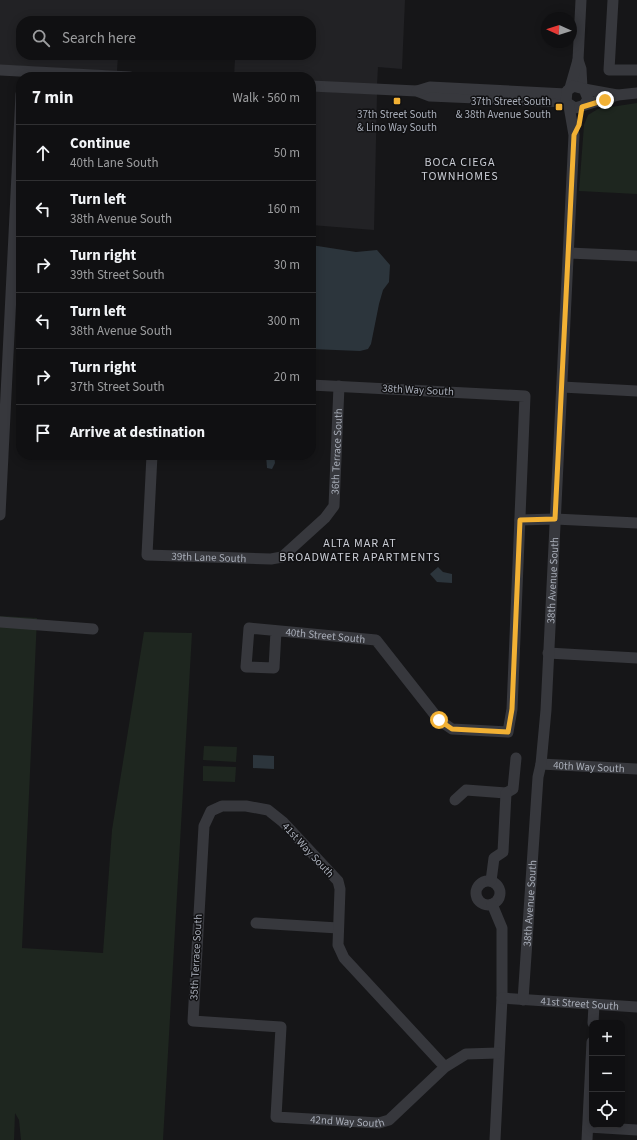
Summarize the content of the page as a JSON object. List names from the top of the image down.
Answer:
{
  "streets": {
    "street": [
      "38th Way South",
      "36th Terrace South",
      "39th Lane South",
      "38th Avenue South",
      "40th Street South",
      "40th Way South",
      "41st Way South",
      "35th Terrace South",
      "41st Street South",
      "42nd Way South"
    ]
  },
  "crossings": [
    ["38th Way South", "36th Terrace South"],
    ["38th Way South", "40th Street South"],
    ["36th Terrace South", "39th Lane South"],
    ["38th Avenue South", "40th Way South"],
    ["38th Avenue South", "41st Street South"],
    ["41st Way South", "35th Terrace South"],
    ["41st Way South", "42nd Way South"],
    ["35th Terrace South", "42nd Way South"]
  ],
  "districts": ["BOCA CIEGA TOWNHOMES", "ALTA MAR AT BROADWATER APARTMENTS"],
  "places": {
    "transit": ["37th Street South & Lino Way South", "37th Street South & 38th Avenue South"]
  },
  "north": "left",
  "page": {
    "search": "Search here",
    "heading": ["7 min", "Walk · 560 m"],
    "list": [
      ["Continue", "40th Lane South", "50 m"],
      ["Turn left", "38th Avenue South", "160 m"],
      ["Turn right", "39th Street South", "30 m"],
      ["Turn left", "38th Avenue South", "300 m"],
      ["Turn right", "37th Street South", "20 m"],
      "Arrive at destination"
    ],
    "map_buttons": ["+", "−"]
  }
}
